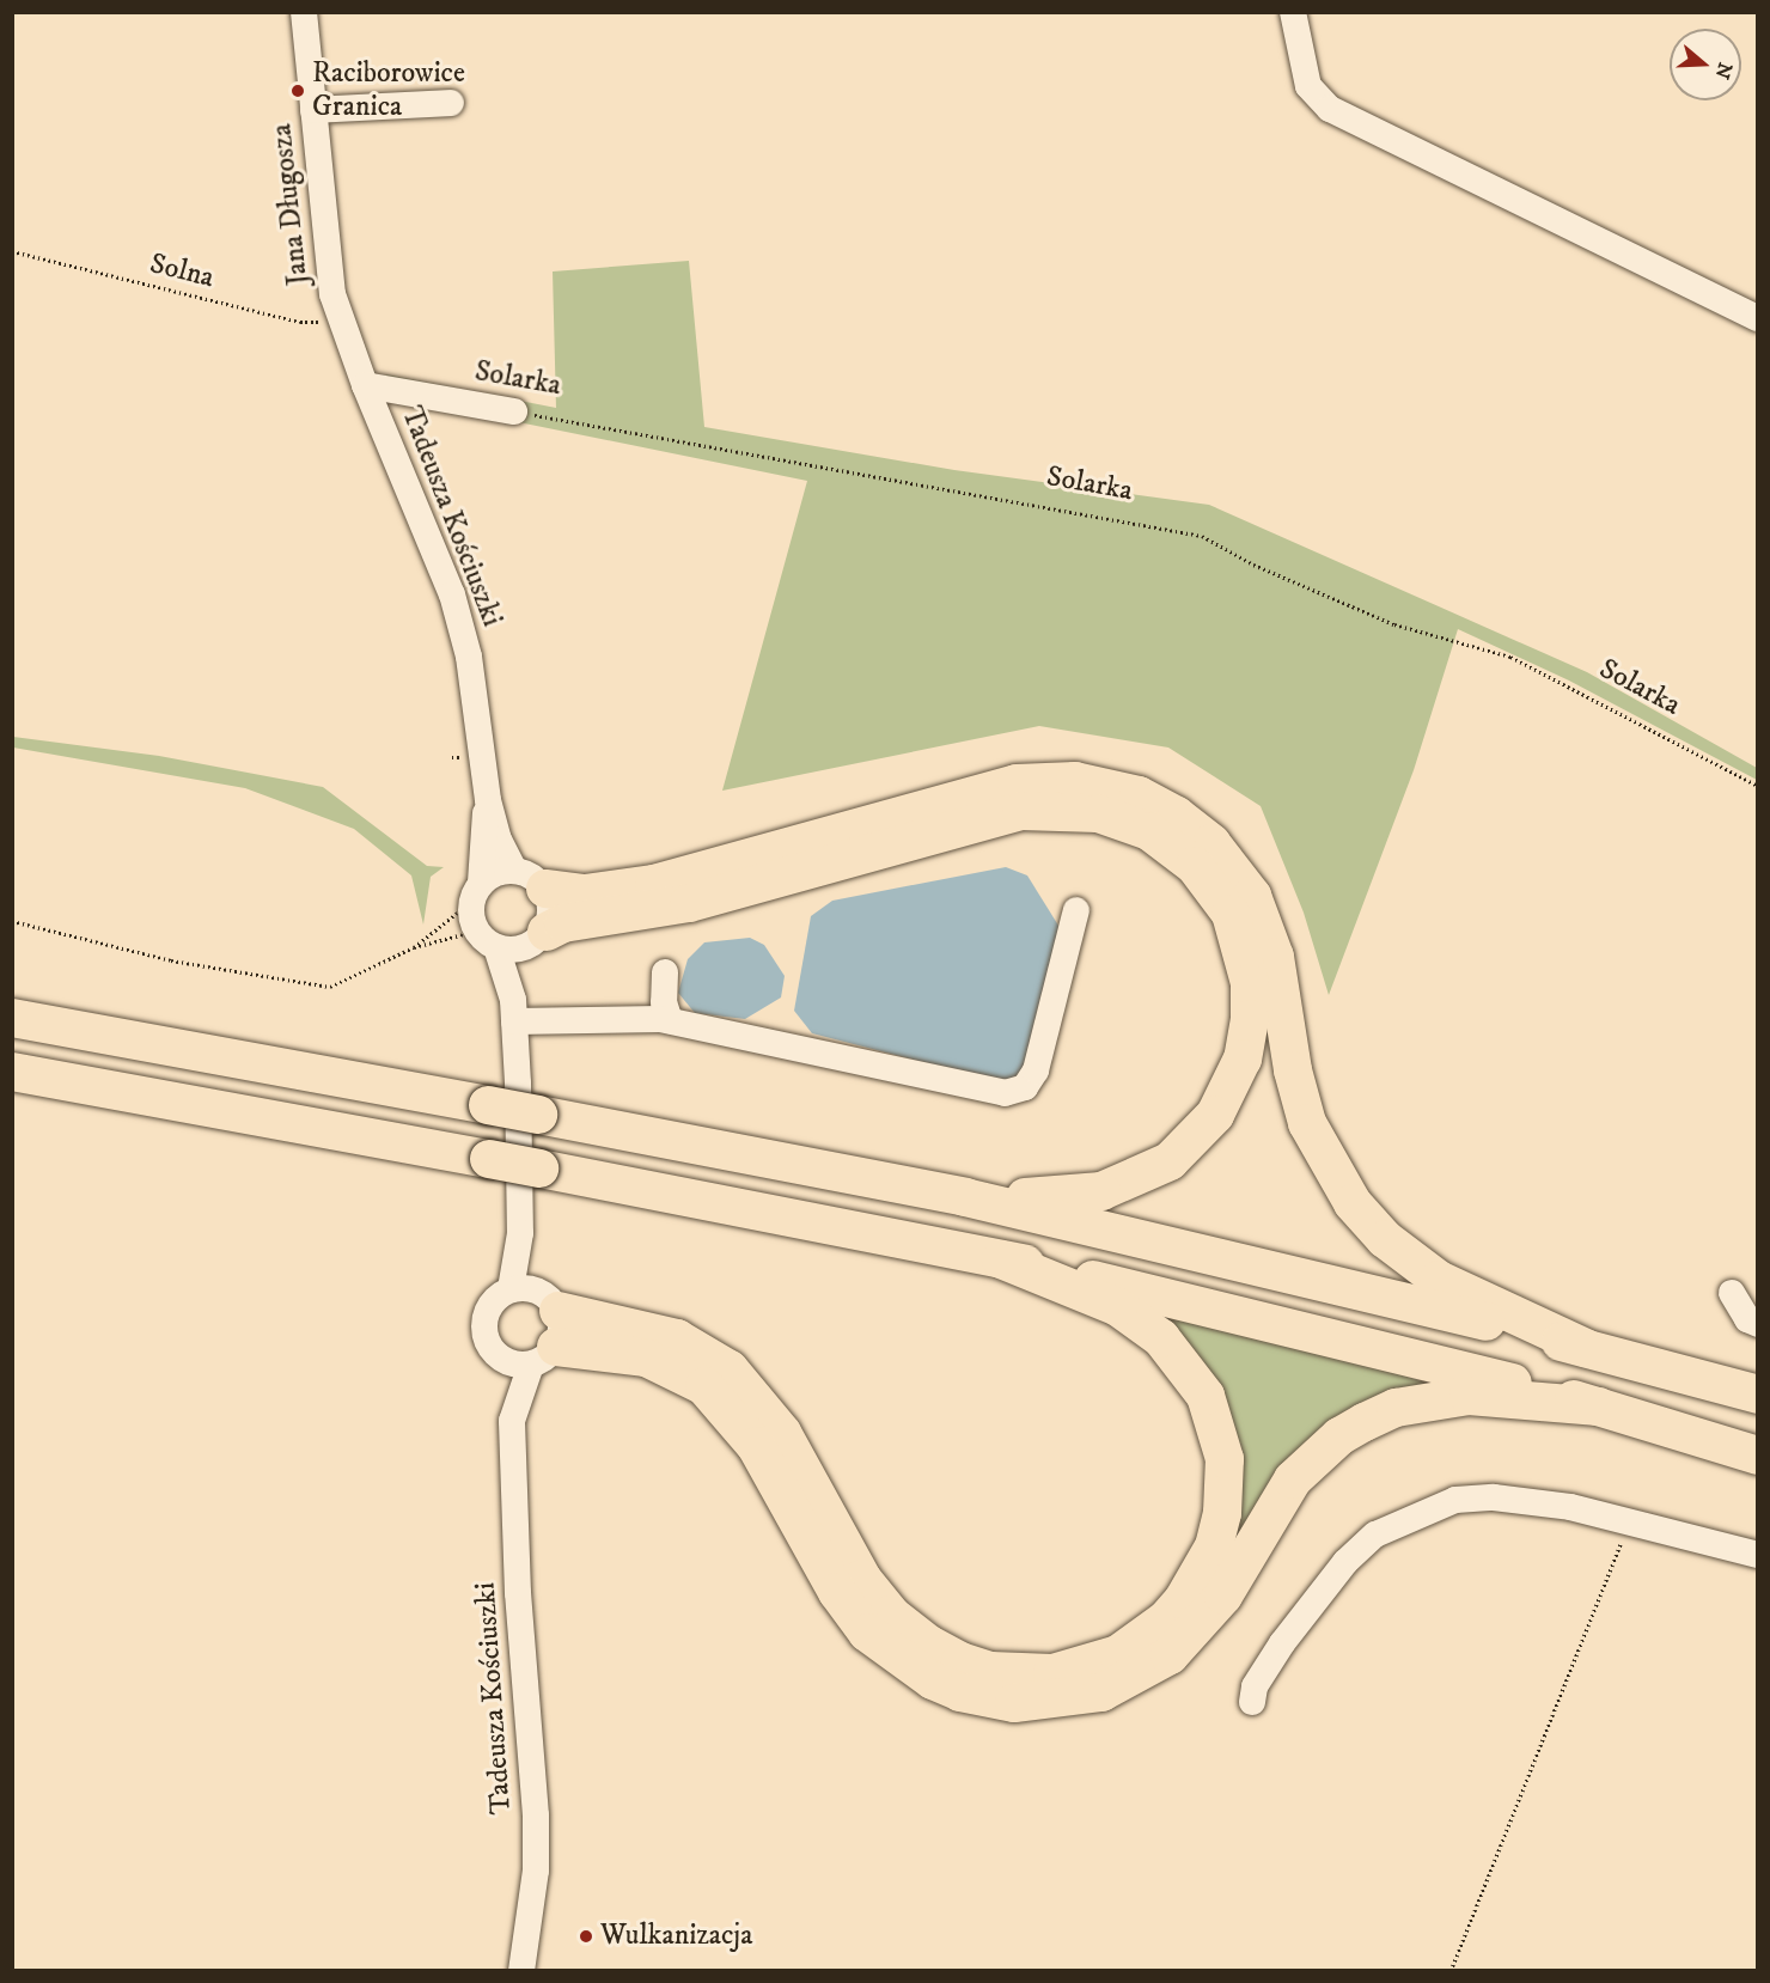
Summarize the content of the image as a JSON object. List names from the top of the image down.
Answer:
{
  "streets": {
    "street": ["Jana Długosza", "Solarka", "Tadeusza Kościuszki"],
    "path": ["Solna"]
  },
  "crossings": [
    ["Jana Długosza", "Solna"],
    ["Jana Długosza", "Solarka"],
    ["Jana Długosza", "Tadeusza Kościuszki"],
    ["Solarka", "Tadeusza Kościuszki"]
  ],
  "places": ["Raciborowice Granica", "Wulkanizacja"],
  "north": "right"
}
